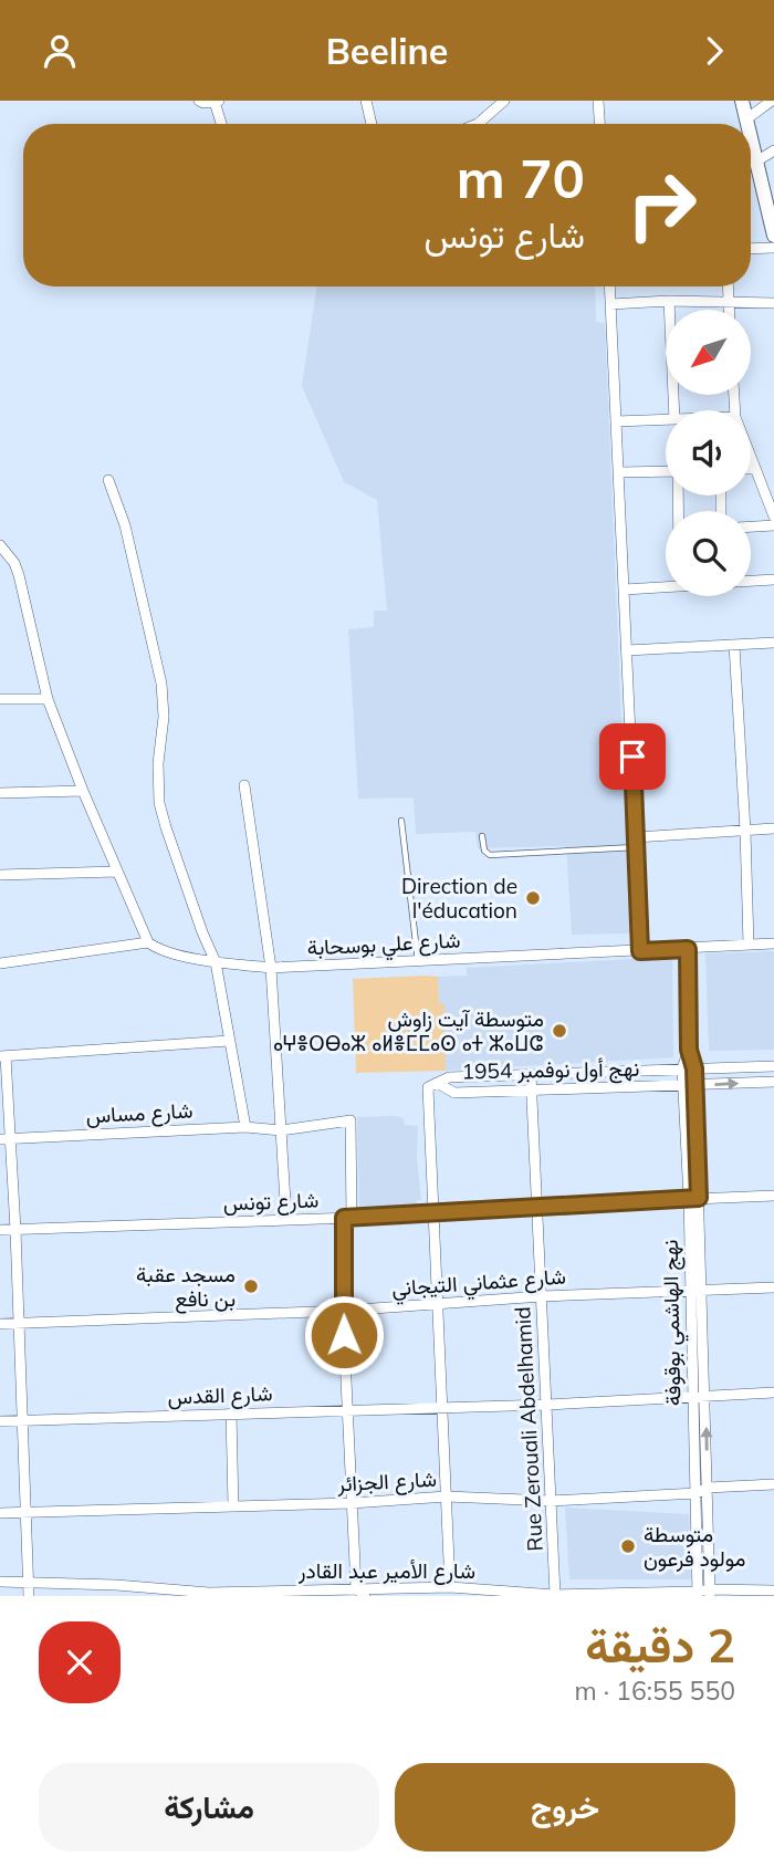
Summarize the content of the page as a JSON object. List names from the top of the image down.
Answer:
{
  "streets": {
    "street": [
      "شارع علي بوسحابة",
      "نهج أول نوفمبر 1954",
      "شارع مساس",
      "شارع تونس",
      "شارع عثماني التيجاني",
      "نهج الهاشمي بوقوفة",
      "شارع القدس",
      "Rue Zerouali Abdelhamid",
      "شارع الجزائر",
      "شارع الأمير عبد القادر"
    ]
  },
  "crossings": [
    ["شارع علي بوسحابة", "نهج الهاشمي بوقوفة"],
    ["نهج أول نوفمبر 1954", "نهج الهاشمي بوقوفة"],
    ["نهج أول نوفمبر 1954", "Rue Zerouali Abdelhamid"],
    ["شارع مساس", "شارع تونس"],
    ["شارع تونس", "نهج الهاشمي بوقوفة"],
    ["شارع تونس", "Rue Zerouali Abdelhamid"],
    ["شارع عثماني التيجاني", "نهج الهاشمي بوقوفة"],
    ["شارع عثماني التيجاني", "Rue Zerouali Abdelhamid"],
    ["نهج الهاشمي بوقوفة", "شارع الجزائر"],
    ["نهج الهاشمي بوقوفة", "شارع الأمير عبد القادر"],
    ["شارع القدس", "Rue Zerouali Abdelhamid"],
    ["Rue Zerouali Abdelhamid", "شارع الجزائر"],
    ["Rue Zerouali Abdelhamid", "شارع الأمير عبد القادر"]
  ],
  "places": [
    "Direction de l'éducation",
    "متوسطة آيت زاوش ⴰⵖⴻⵔⴱⴰⵣ ⴰⵍⴻⵎⵎⴰⵙ ⴰⵜ ⵣⴰⵡⵛ",
    "مسجد عقبة بن نافع",
    "متوسطة مولود فرعون"
  ],
  "north": "bottom left",
  "page": {
    "header": "Beeline",
    "turn": ["70 m", "شارع تونس"],
    "heading": ["2 دقيقة", "550 m · 16:55"],
    "buttons": ["خروج", "مشاركة"]
  }
}
